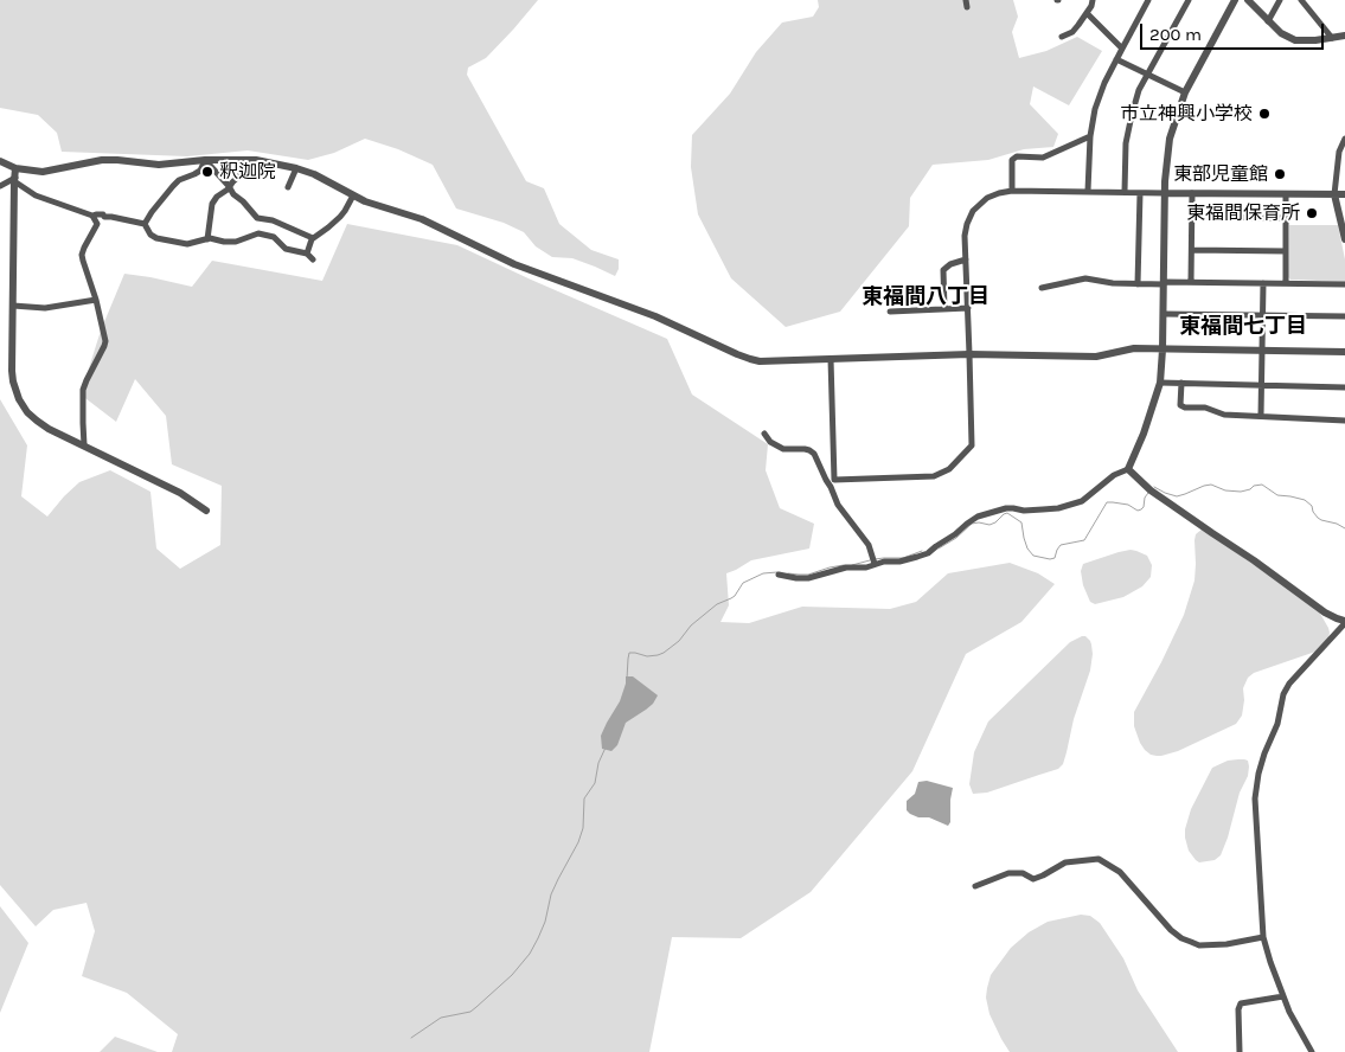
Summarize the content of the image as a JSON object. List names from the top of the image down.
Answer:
{
  "districts": ["東福間八丁目", "東福間七丁目"],
  "places": [
    "市立神興小学校",
    "釈迦院",
    "東部児童館",
    "東福間保育所"
  ],
  "scale_bar": "200 m"
}
